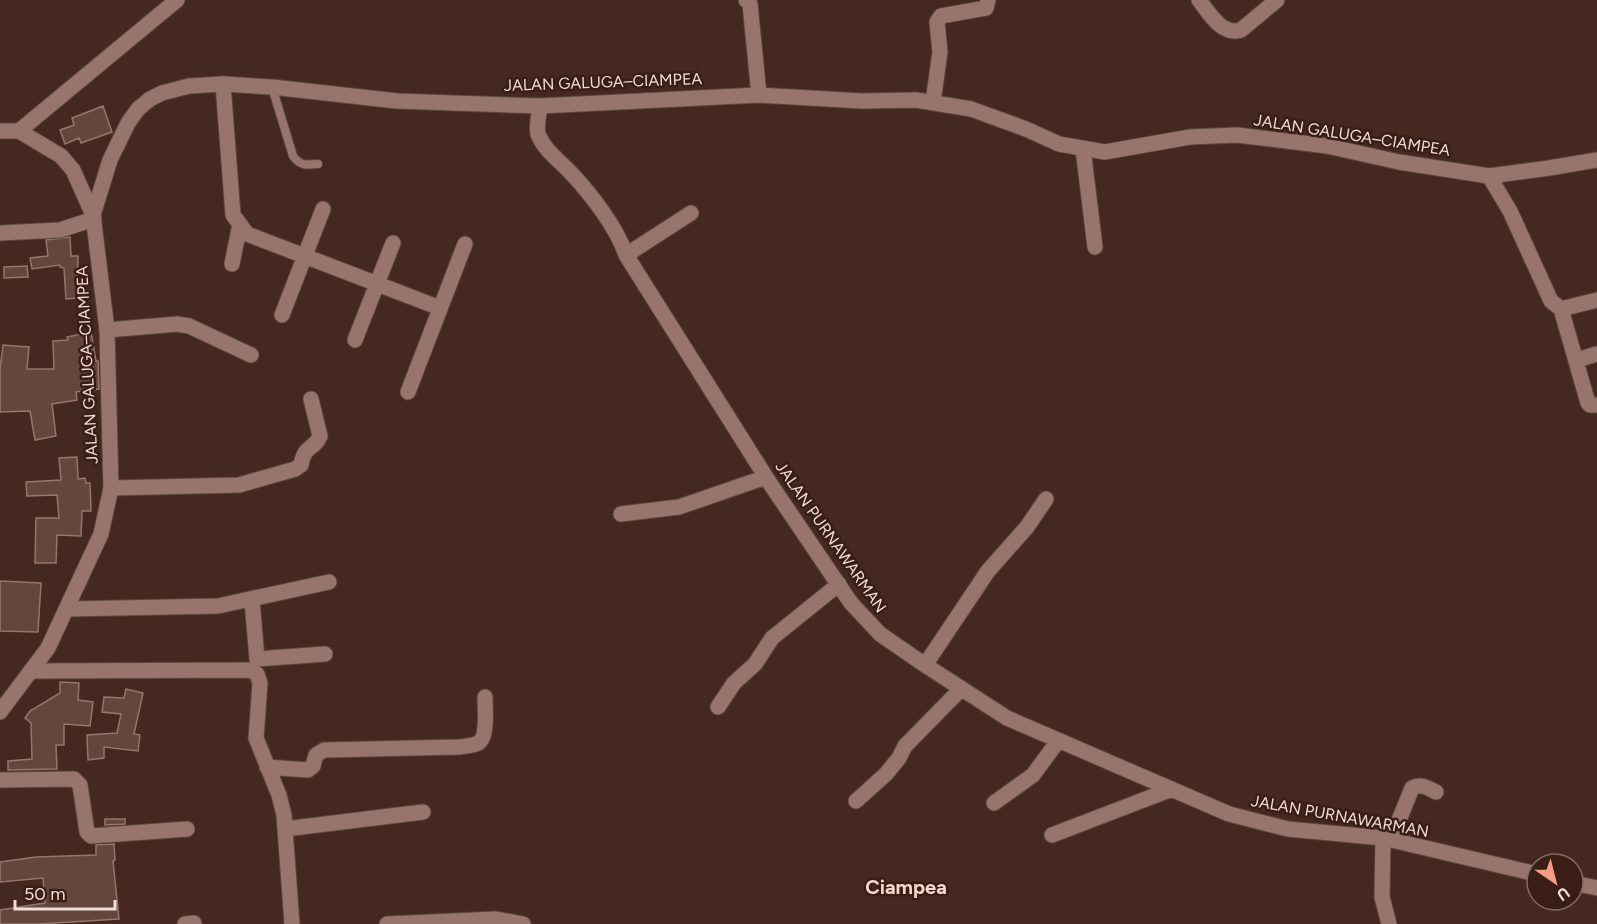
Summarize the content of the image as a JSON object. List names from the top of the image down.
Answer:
{
  "streets": {
    "street": ["JALAN GALUGA–CIAMPEA", "JALAN PURNAWARMAN"]
  },
  "crossings": [
    ["JALAN GALUGA–CIAMPEA", "JALAN PURNAWARMAN"]
  ],
  "districts": ["Ciampea"],
  "scale_bar": "50 m",
  "north": "bottom right"
}
